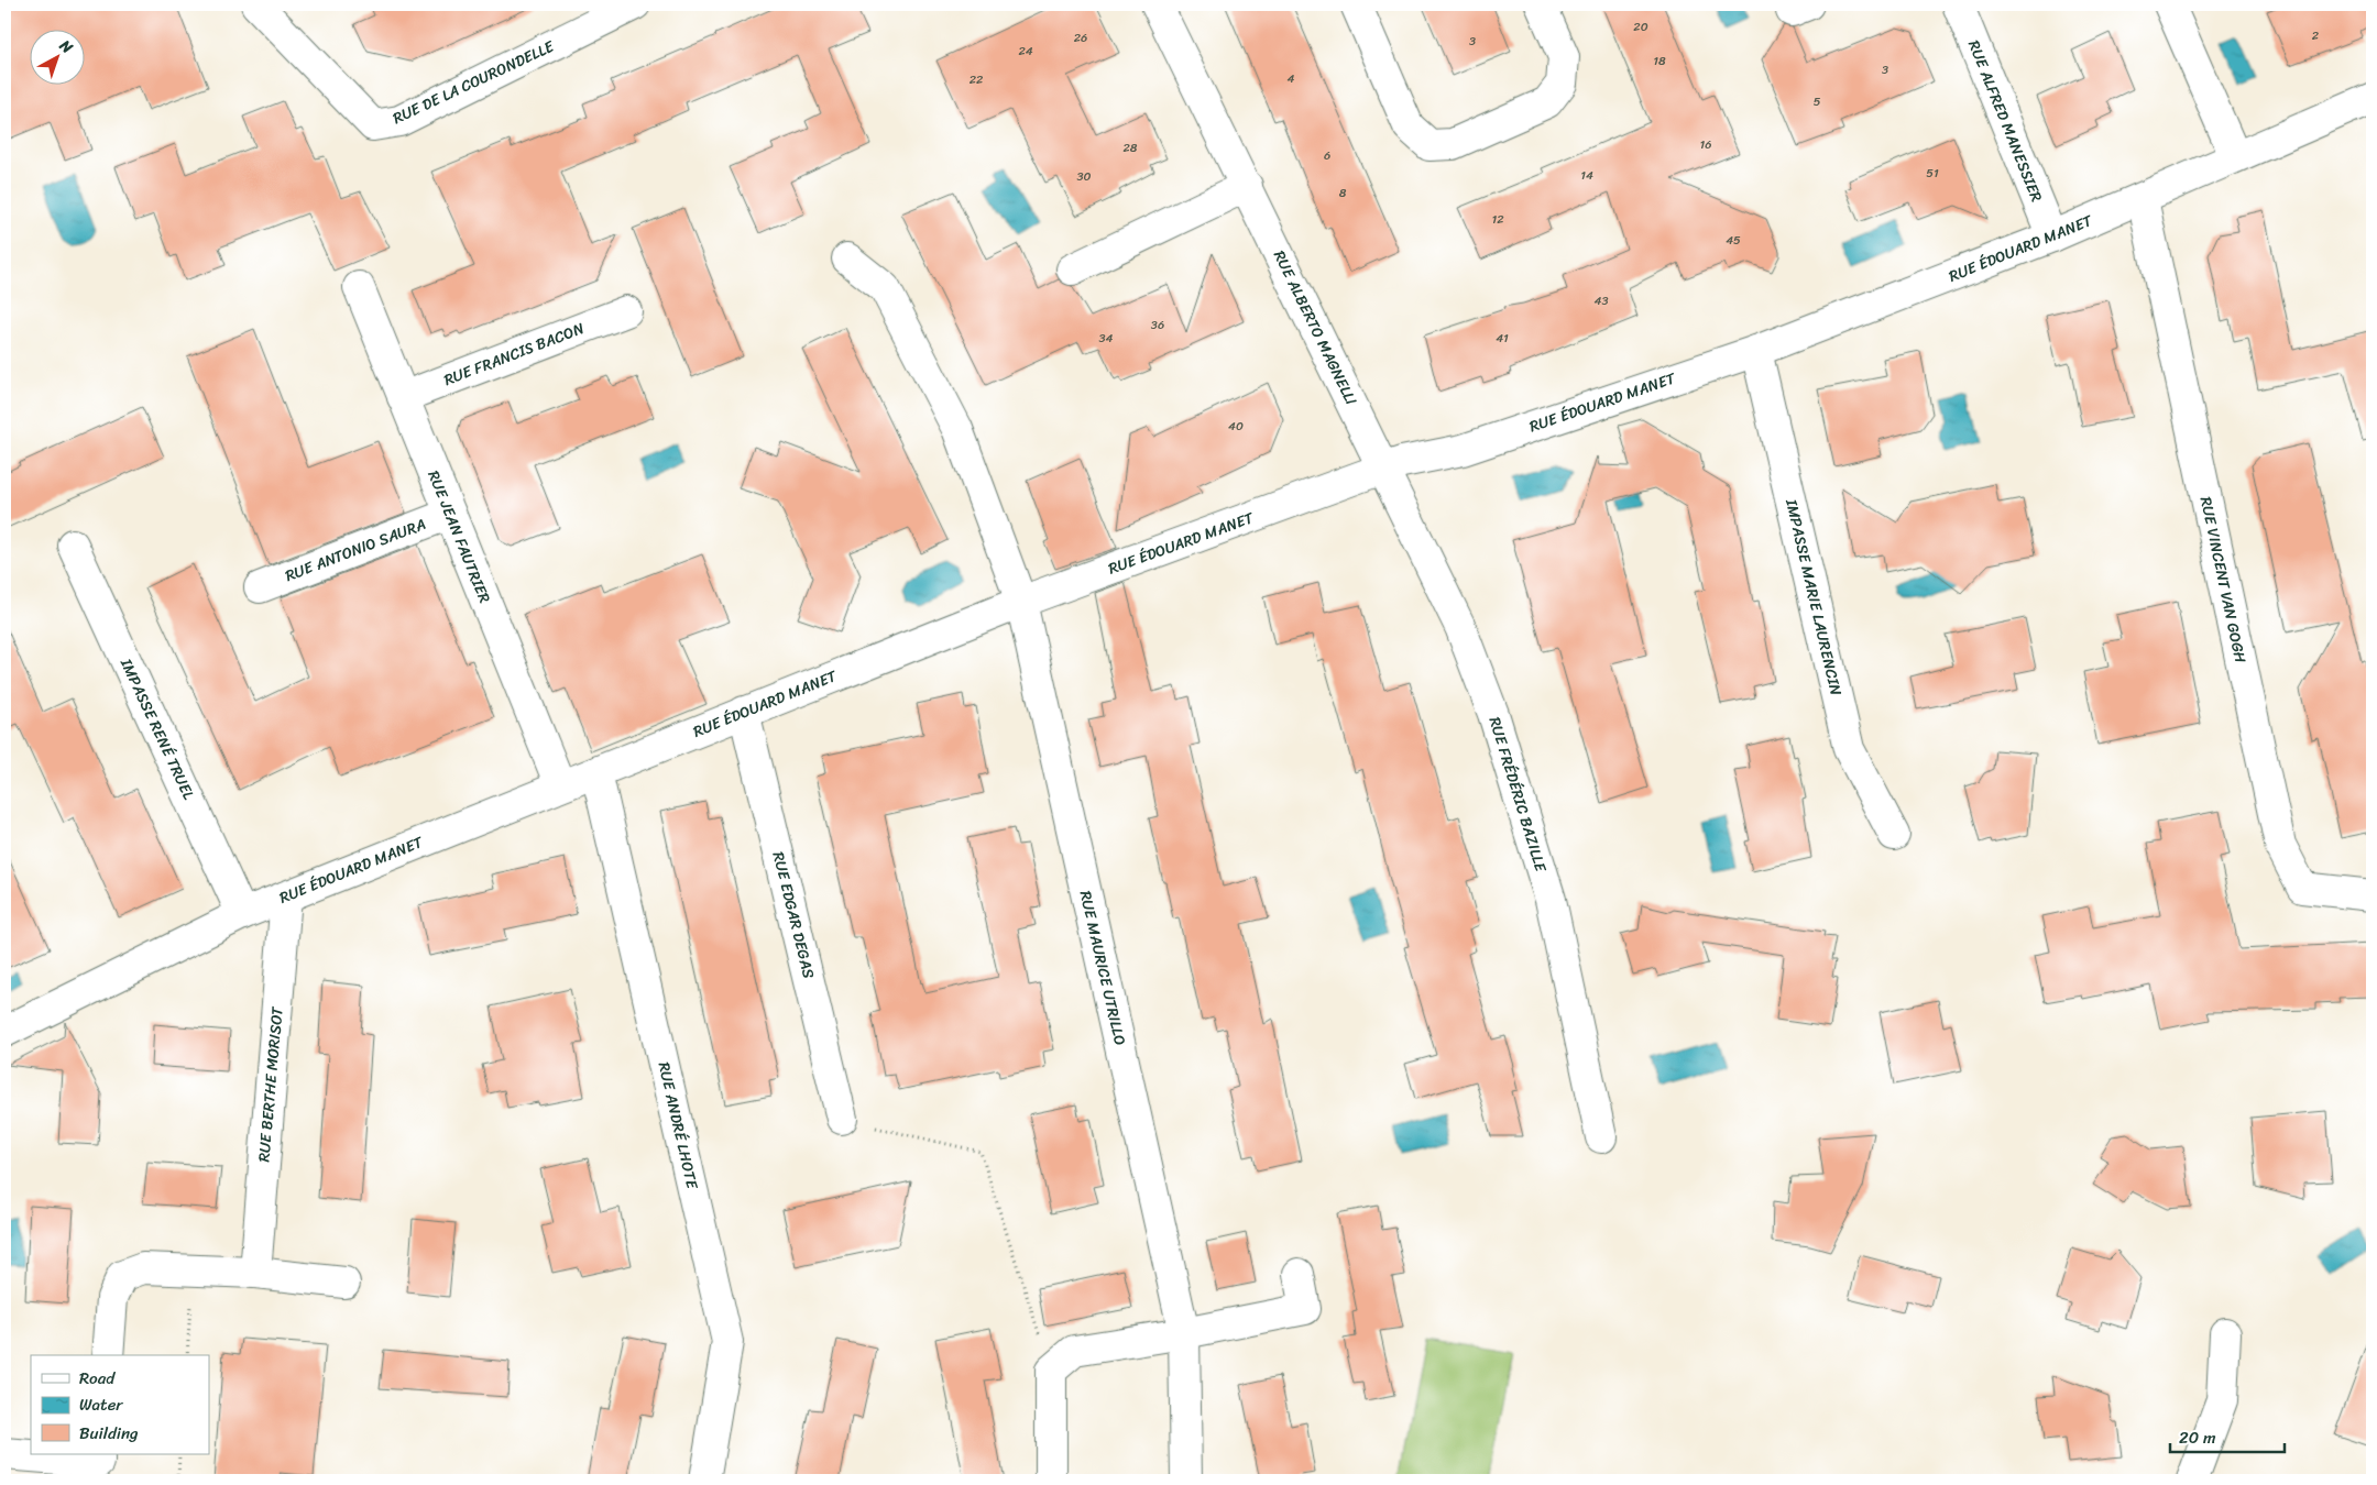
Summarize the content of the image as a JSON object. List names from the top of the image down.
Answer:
{
  "streets": {
    "street": [
      "RUE DE LA COURONDELLE",
      "RUE ALFRED MANESSIER",
      "RUE ÉDOUARD MANET",
      "RUE ALBERTO MAGNELLI",
      "RUE FRANCIS BACON",
      "RUE JEAN FAUTRIER",
      "RUE ANTONIO SAURA",
      "RUE VINCENT VAN GOGH",
      "IMPASSE MARIE LAURENCIN",
      "IMPASSE RENÉ TRUEL",
      "RUE FRÉDÉRIC BAZILLE",
      "RUE EDGAR DEGAS",
      "RUE MAURICE UTRILLO",
      "RUE BERTHE MORISOT",
      "RUE ANDRÉ LHOTE"
    ]
  },
  "crossings": [
    ["RUE ALFRED MANESSIER", "RUE ÉDOUARD MANET"],
    ["RUE ÉDOUARD MANET", "RUE ALBERTO MAGNELLI"],
    ["RUE ÉDOUARD MANET", "RUE JEAN FAUTRIER"],
    ["RUE ÉDOUARD MANET", "RUE VINCENT VAN GOGH"],
    ["RUE ÉDOUARD MANET", "IMPASSE MARIE LAURENCIN"],
    ["RUE ÉDOUARD MANET", "IMPASSE RENÉ TRUEL"],
    ["RUE ÉDOUARD MANET", "RUE FRÉDÉRIC BAZILLE"],
    ["RUE ÉDOUARD MANET", "RUE EDGAR DEGAS"],
    ["RUE ÉDOUARD MANET", "RUE MAURICE UTRILLO"],
    ["RUE ÉDOUARD MANET", "RUE BERTHE MORISOT"],
    ["RUE ÉDOUARD MANET", "RUE ANDRÉ LHOTE"],
    ["RUE ALBERTO MAGNELLI", "RUE FRÉDÉRIC BAZILLE"],
    ["RUE FRANCIS BACON", "RUE JEAN FAUTRIER"],
    ["RUE JEAN FAUTRIER", "RUE ANTONIO SAURA"]
  ],
  "house_numbers": [
    "20",
    "2",
    "26",
    "3",
    "24",
    "18",
    "3",
    "4",
    "22",
    "5",
    "16",
    "28",
    "6",
    "51",
    "14",
    "30",
    "8",
    "12",
    "45",
    "43",
    "36",
    "34",
    "41",
    "40"
  ],
  "legend": ["Road", "Water", "Building"],
  "scale_bar": "20 m",
  "north": "top right"
}
